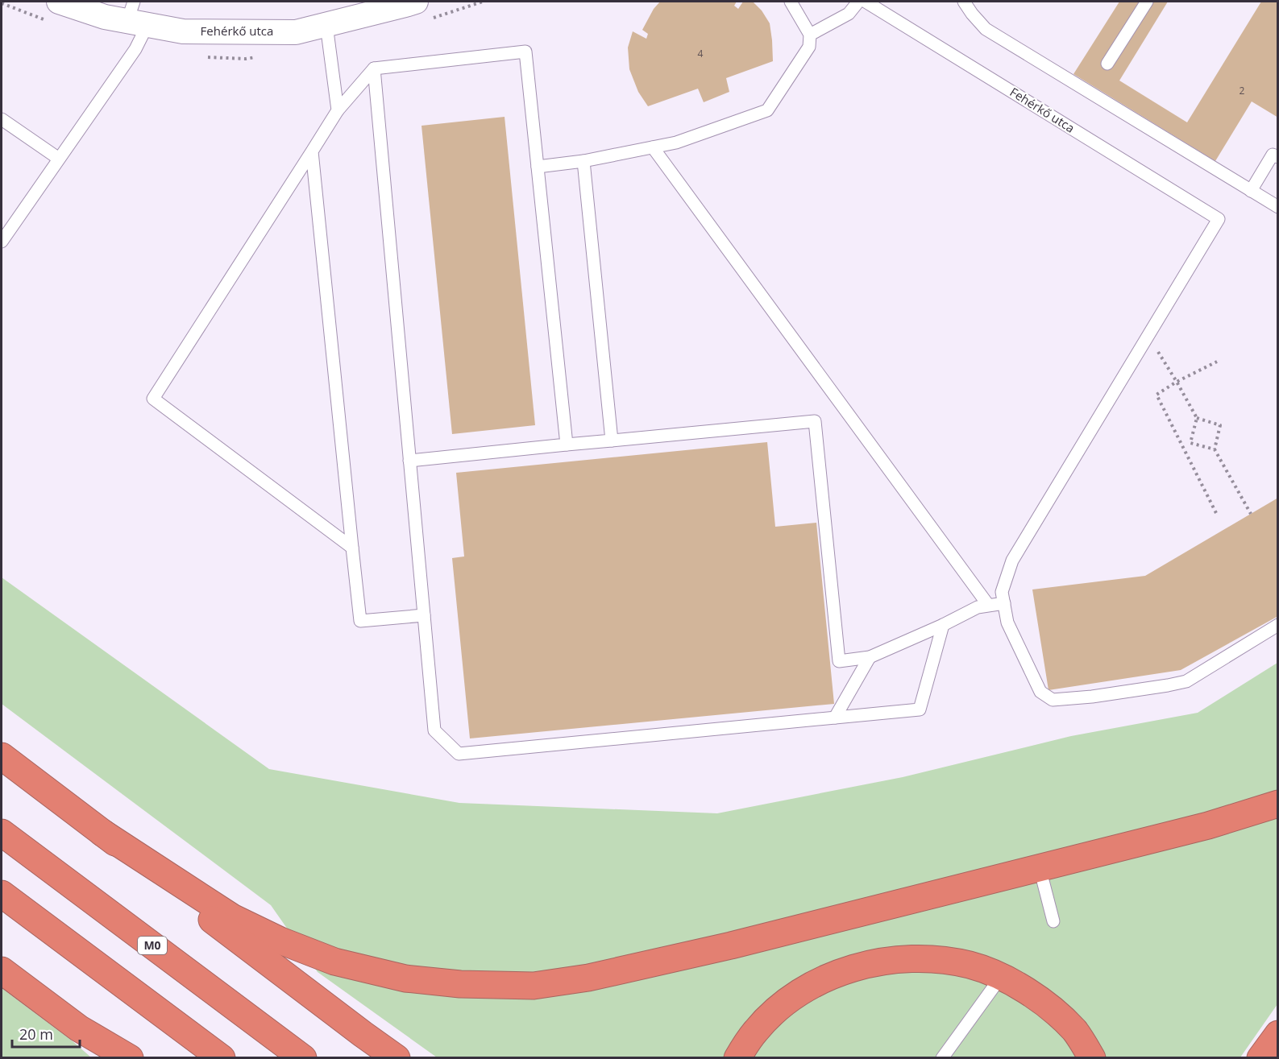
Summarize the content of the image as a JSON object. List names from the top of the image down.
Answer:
{
  "streets": {
    "highway": ["M0"],
    "street": ["Fehérkő utca"]
  },
  "house_numbers": ["4", "2"],
  "scale_bar": "20 m"
}
